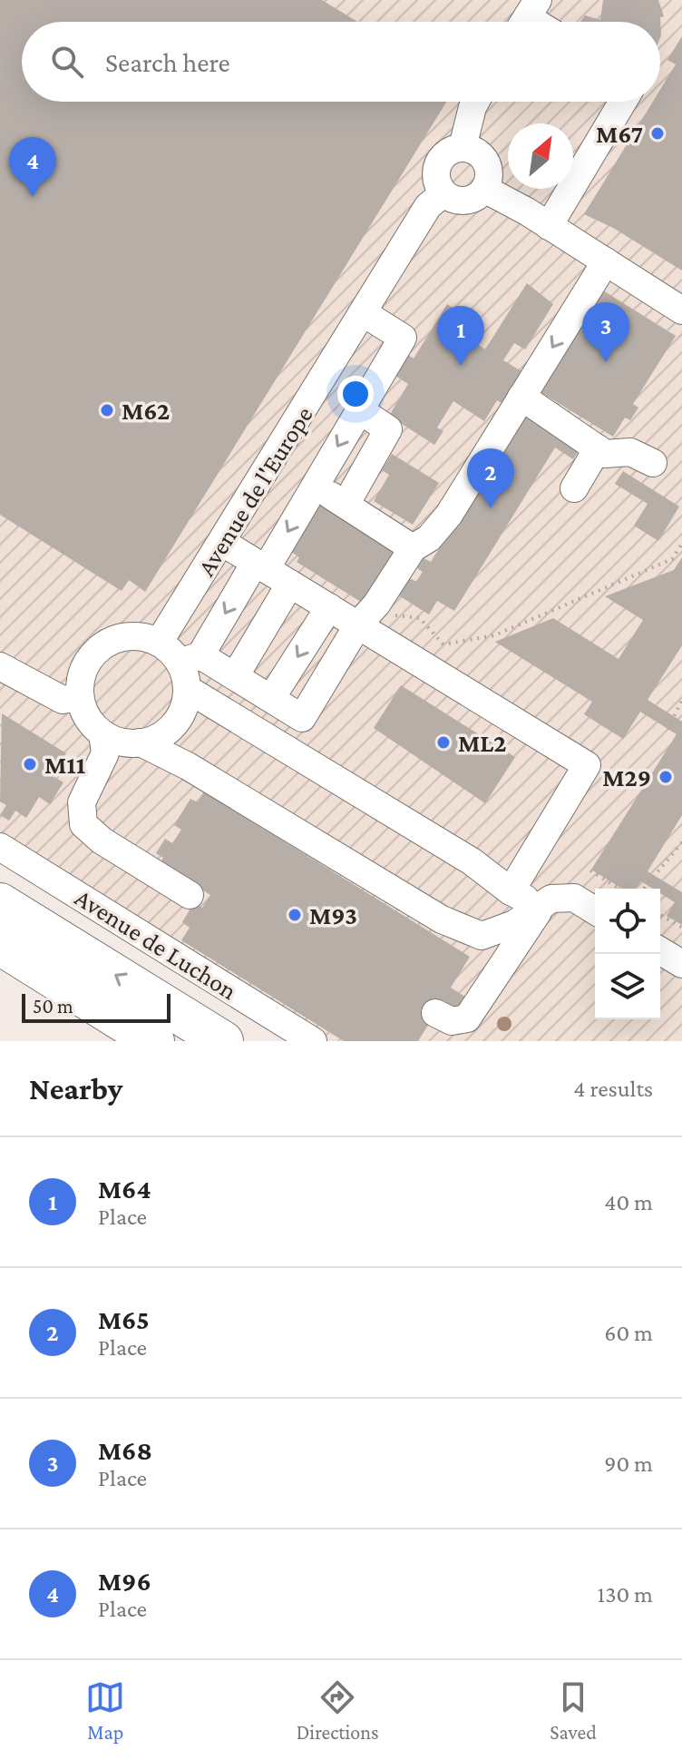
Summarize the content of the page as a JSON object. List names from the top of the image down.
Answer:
{
  "streets": {
    "lane": ["Avenue de l'Europe", "Avenue de Luchon"]
  },
  "places": [
    "M67",
    "M62",
    "ML2",
    "M11",
    "M29",
    "M93"
  ],
  "scale_bar": "50 m",
  "north": "top right",
  "page": {
    "search": "Search here",
    "pins": [
      "4",
      "3",
      "1",
      "2"
    ],
    "scale": "50 m",
    "heading": ["Nearby", "4 results"],
    "list": [
      {
        "mark": "1",
        "name": "M64",
        "note": "Place",
        "value": "40 m"
      },
      {
        "mark": "2",
        "name": "M65",
        "note": "Place",
        "value": "60 m"
      },
      {
        "mark": "3",
        "name": "M68",
        "note": "Place",
        "value": "90 m"
      },
      {
        "mark": "4",
        "name": "M96",
        "note": "Place",
        "value": "130 m"
      }
    ],
    "nav": ["Map", "Directions", "Saved"]
  }
}
